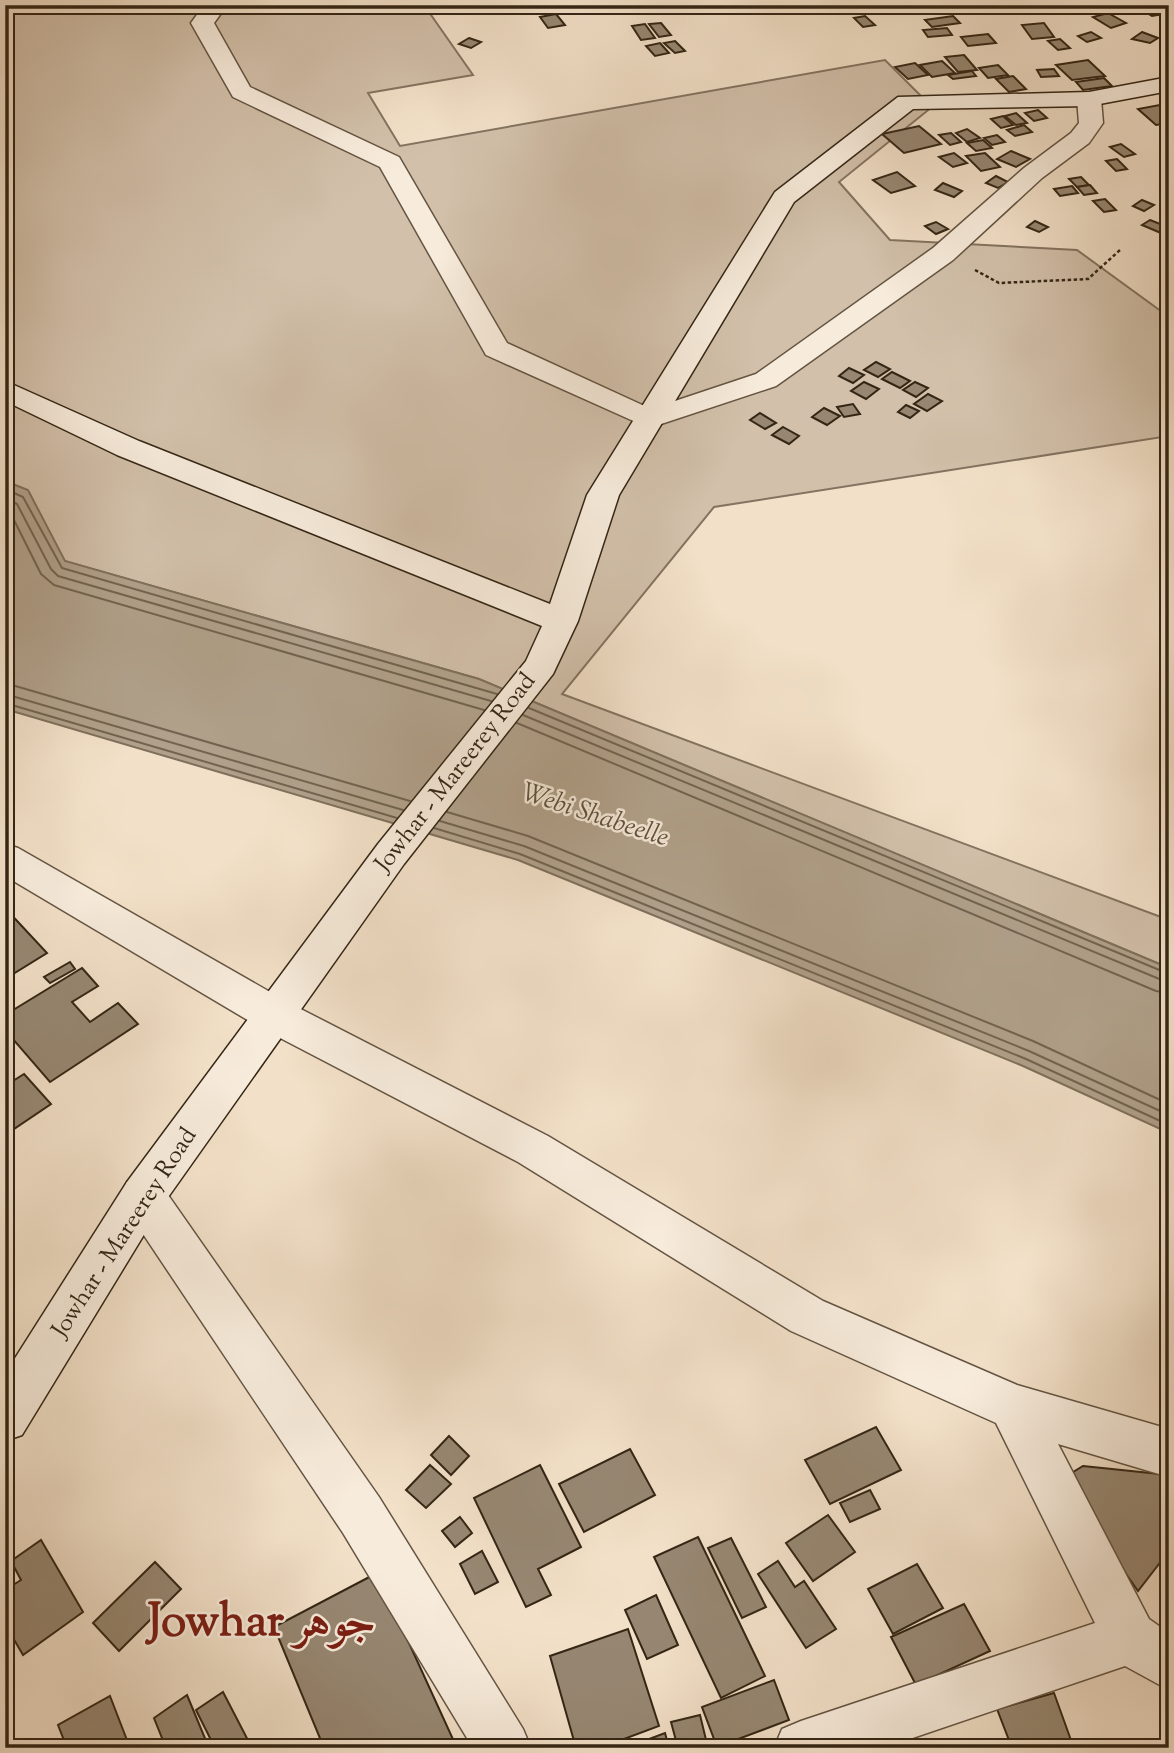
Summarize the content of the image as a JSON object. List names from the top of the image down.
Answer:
{
  "streets": {
    "street": ["Jowhar - Mareerey Road"]
  },
  "districts": ["Jowhar جوهر"],
  "water": ["Webi Shabeelle"]
}
